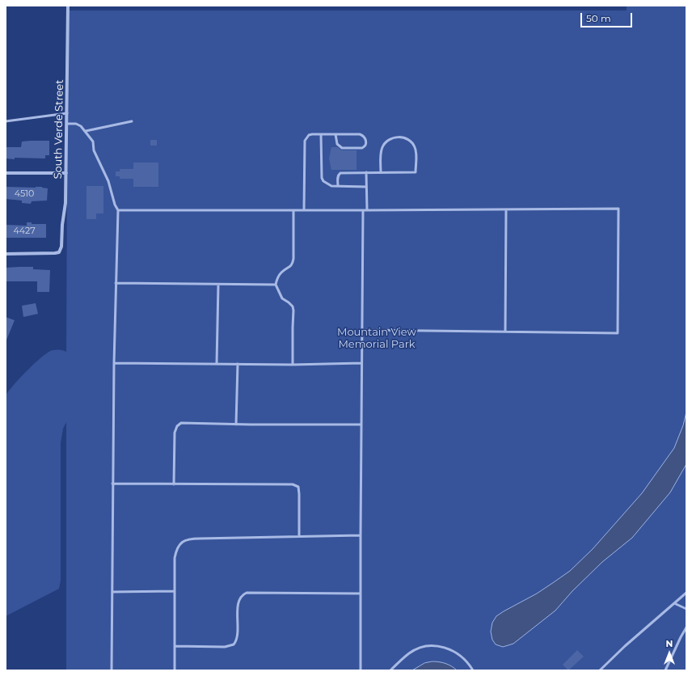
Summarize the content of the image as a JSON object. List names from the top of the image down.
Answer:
{
  "streets": {
    "street": ["South Verde Street"]
  },
  "parks": ["Mountain View Memorial Park"],
  "house_numbers": ["4510", "4427"],
  "scale_bar": "50 m",
  "north": "top"
}
